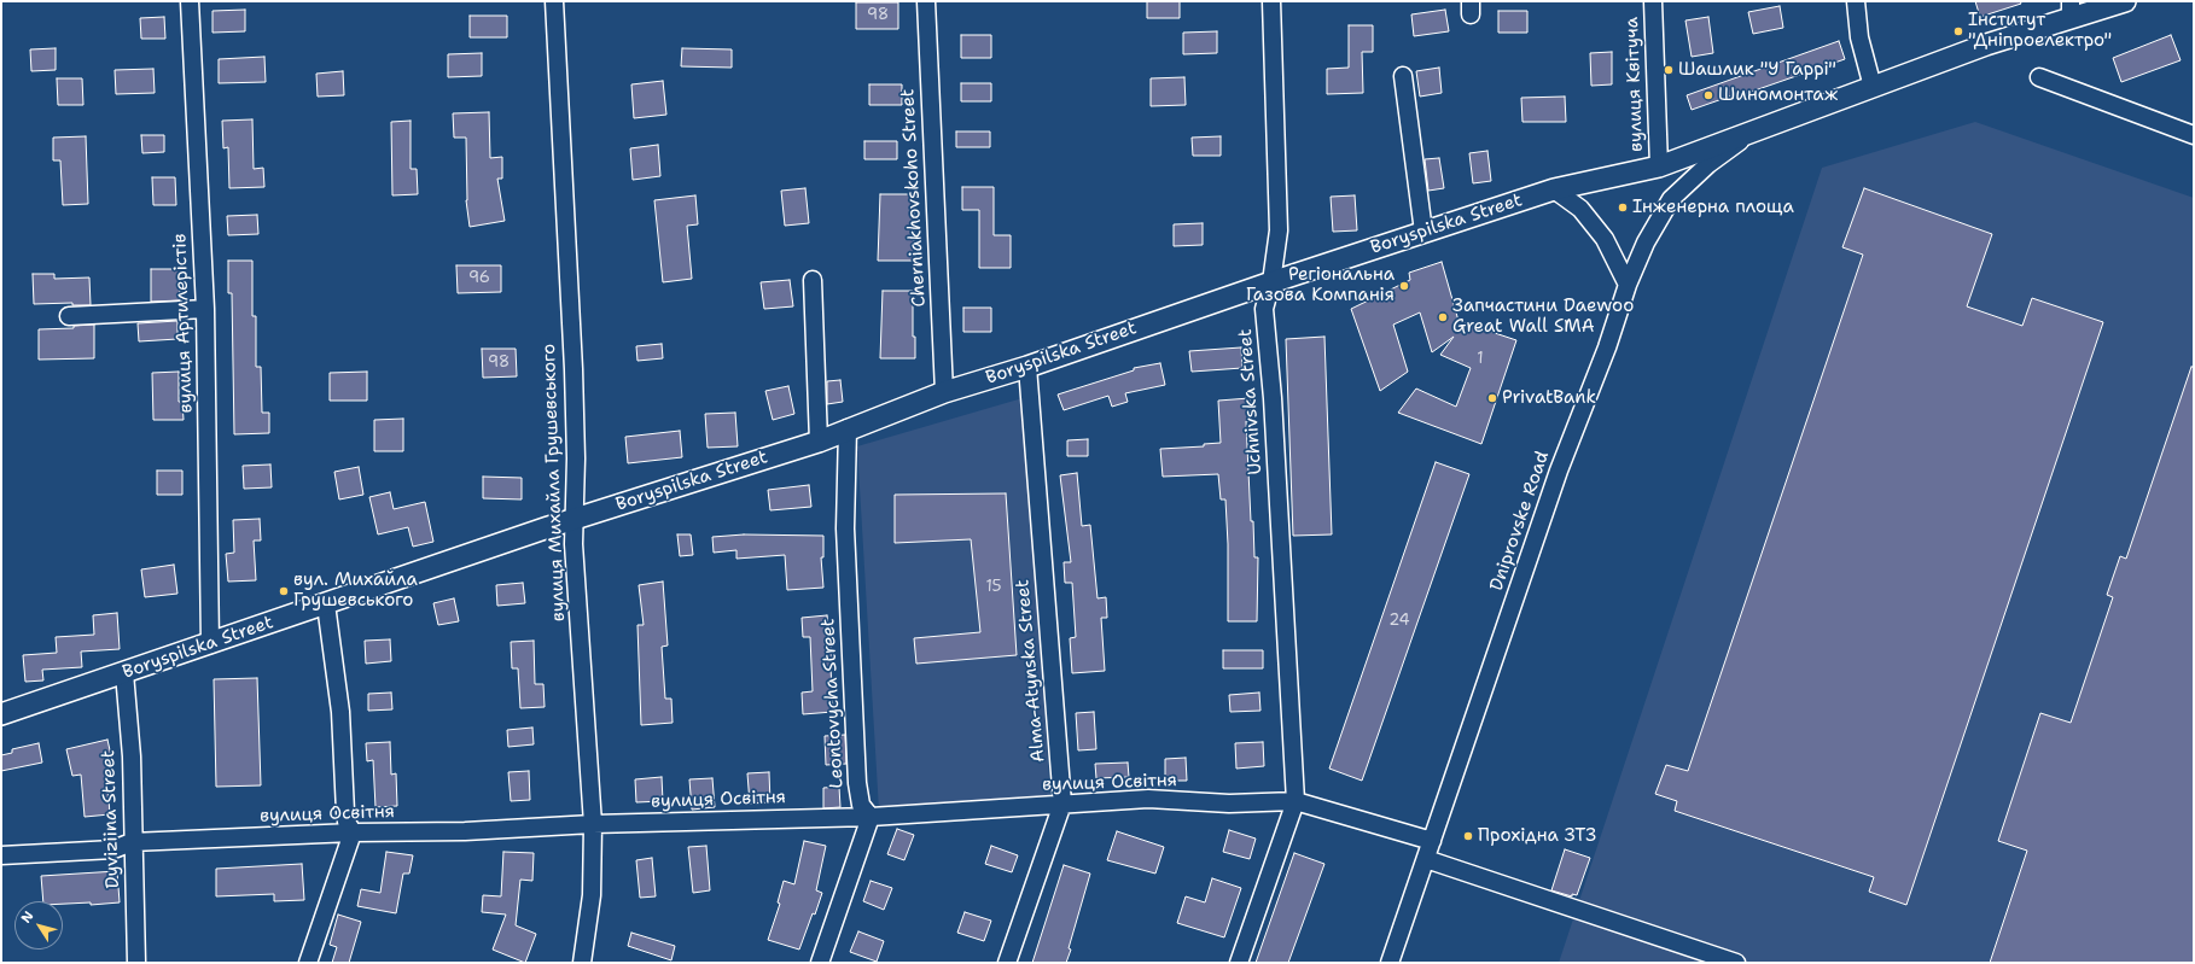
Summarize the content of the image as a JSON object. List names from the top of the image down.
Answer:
{
  "streets": {
    "main road": ["Boryspilska Street"],
    "street": [
      "вулиця Квітуча",
      "Cherniakhovskoho Street",
      "вулиця Артилерістів",
      "Uchnivska Street",
      "вулиця Михайла Грушевського",
      "Dniprovske Road",
      "Alma-Atynska Street",
      "Leontovycha Street",
      "вулиця Освітня",
      "Dyviziina Street"
    ]
  },
  "crossings": [
    ["вулиця Квітуча", "Boryspilska Street"],
    ["Cherniakhovskoho Street", "Boryspilska Street"],
    ["Boryspilska Street", "вулиця Артилерістів"],
    ["Boryspilska Street", "Uchnivska Street"],
    ["Boryspilska Street", "вулиця Михайла Грушевського"],
    ["Boryspilska Street", "Dniprovske Road"],
    ["Boryspilska Street", "Alma-Atynska Street"],
    ["Boryspilska Street", "Leontovycha Street"],
    ["Boryspilska Street", "Dyviziina Street"],
    ["Uchnivska Street", "вулиця Освітня"],
    ["вулиця Михайла Грушевського", "вулиця Освітня"],
    ["Dniprovske Road", "вулиця Освітня"],
    ["Alma-Atynska Street", "вулиця Освітня"],
    ["Leontovycha Street", "вулиця Освітня"],
    ["вулиця Освітня", "Dyviziina Street"]
  ],
  "places": [
    "Інститут \"Дніпроелектро\"",
    "Шашлик \"У Гаррі\"",
    "Шиномонтаж",
    "Інженерна площа",
    "Регіональна Газова Компанія",
    "Запчастини Daewoo Great Wall SMA",
    "PrivatBank",
    "вул. Михайла Грушевського",
    "Прохідна ЗТЗ"
  ],
  "house_numbers": [
    "98",
    "96",
    "1",
    "98",
    "15",
    "24"
  ],
  "north": "top left"
}
